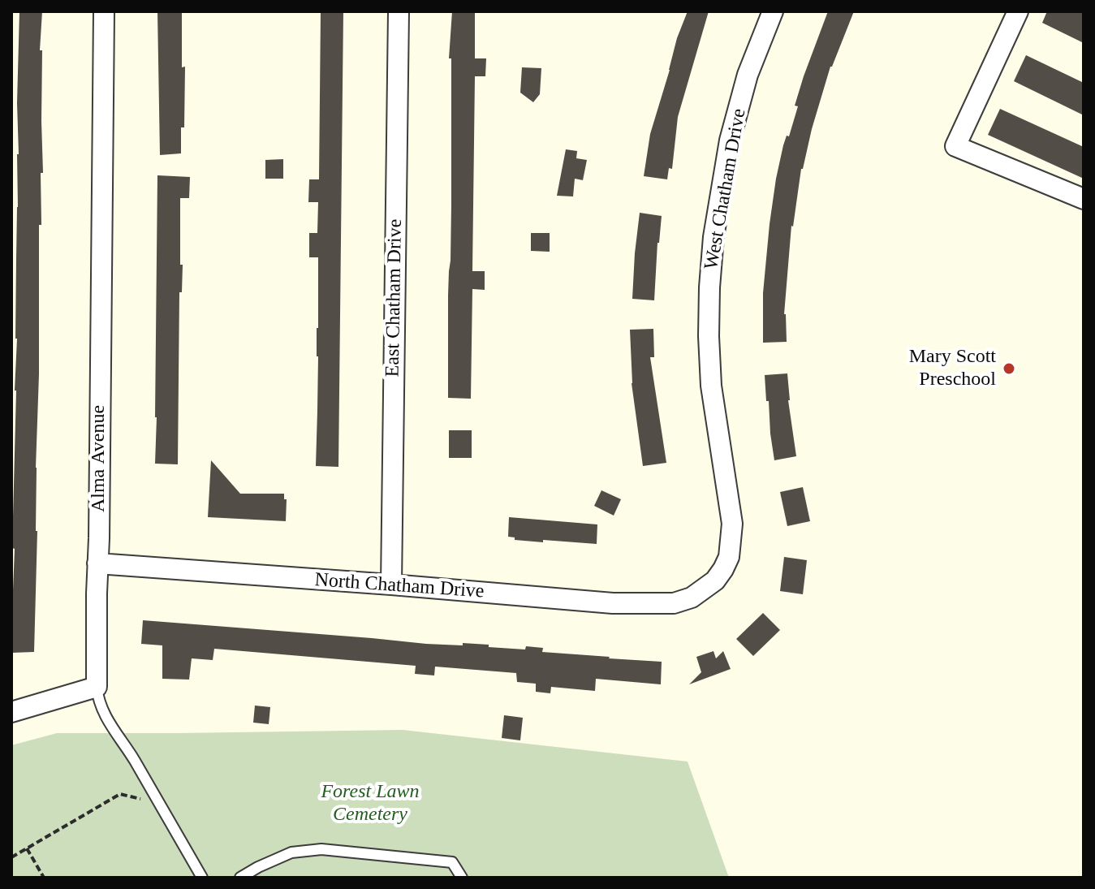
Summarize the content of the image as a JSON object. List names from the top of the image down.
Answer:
{
  "streets": {
    "street": [
      "West Chatham Drive",
      "East Chatham Drive",
      "Alma Avenue",
      "North Chatham Drive"
    ]
  },
  "crossings": [
    ["West Chatham Drive", "North Chatham Drive"],
    ["East Chatham Drive", "North Chatham Drive"],
    ["Alma Avenue", "North Chatham Drive"]
  ],
  "parks": ["Forest Lawn Cemetery"],
  "places": ["Mary Scott Preschool"]
}
